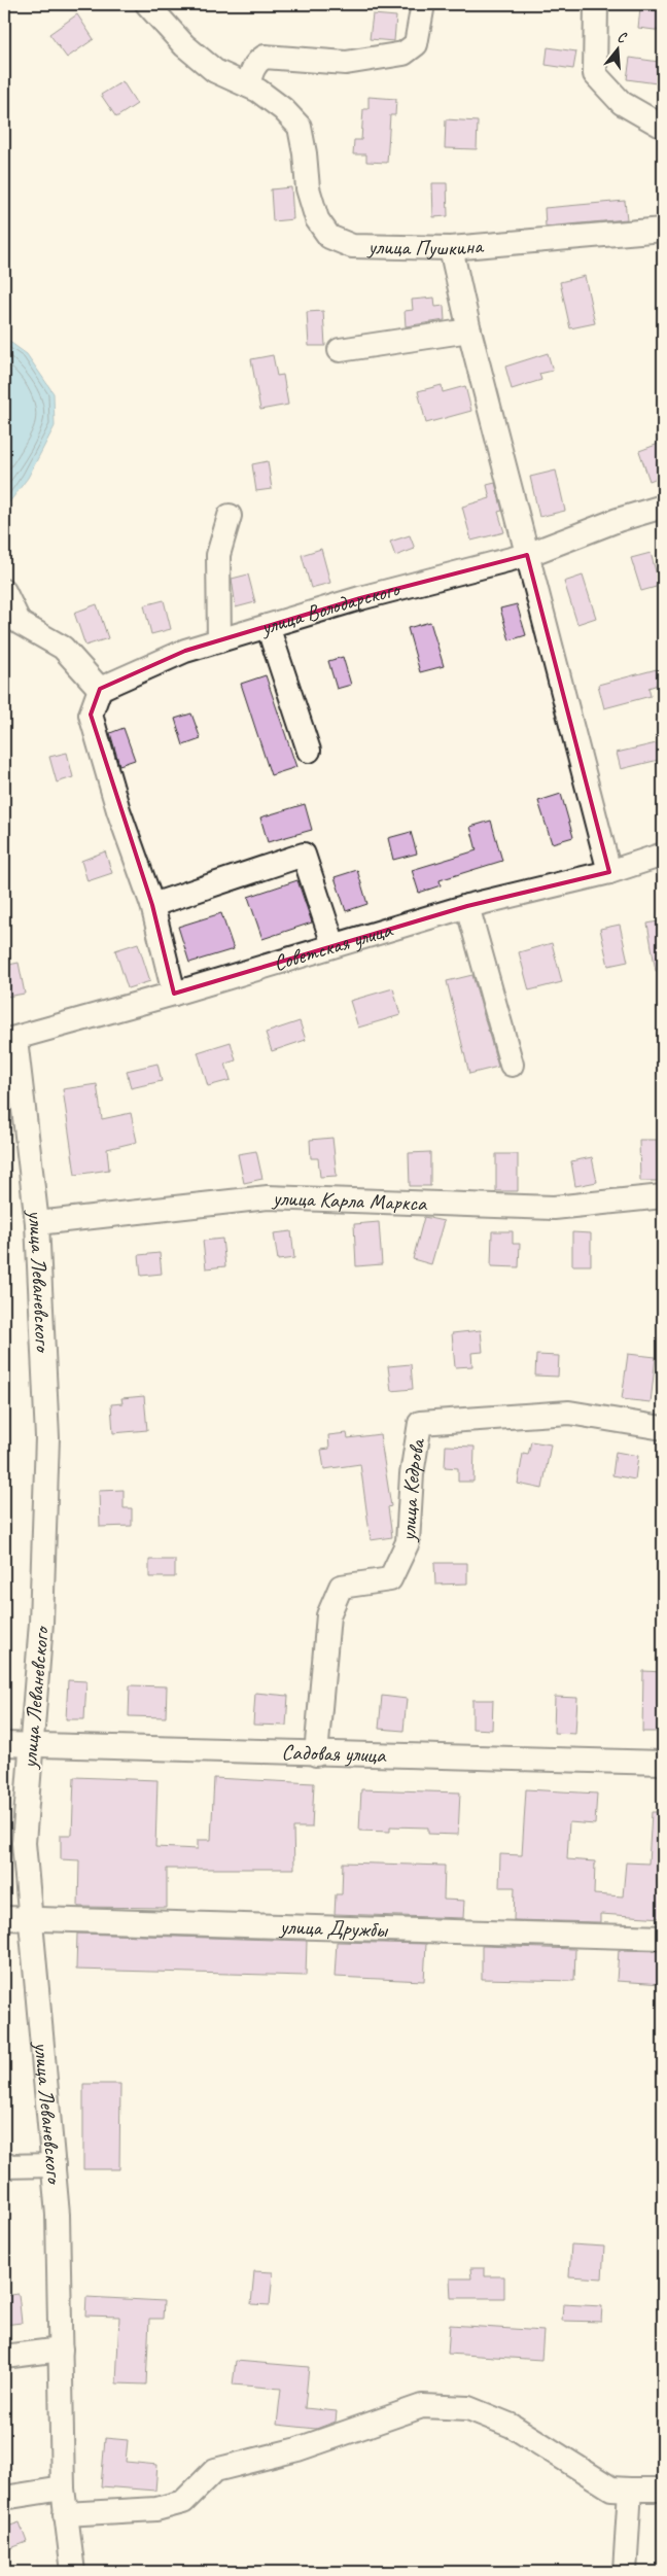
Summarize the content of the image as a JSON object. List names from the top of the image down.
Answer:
{
  "streets": {
    "street": [
      "улица Пушкина",
      "улица Володарского",
      "Советская улица",
      "улица Карла Маркса",
      "улица Леваневского",
      "улица Кедрова",
      "Садовая улица",
      "улица Дружбы"
    ]
  },
  "crossings": [
    ["Советская улица", "улица Леваневского"],
    ["улица Карла Маркса", "улица Леваневского"],
    ["улица Леваневского", "Садовая улица"],
    ["улица Леваневского", "улица Дружбы"],
    ["улица Кедрова", "Садовая улица"]
  ],
  "north": "top"
}
